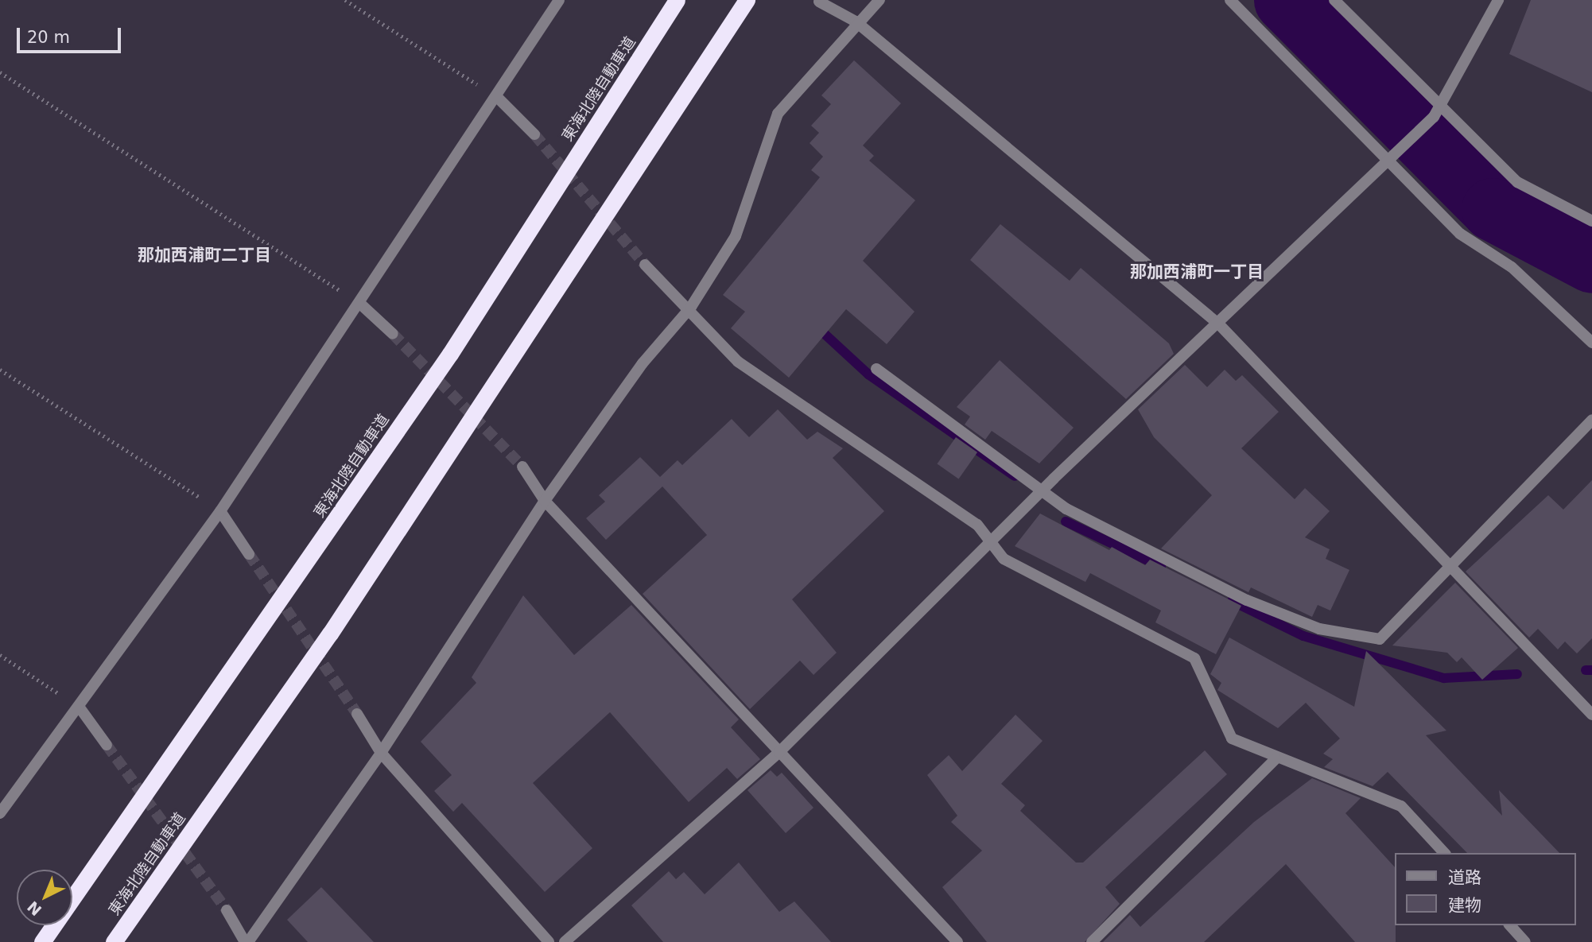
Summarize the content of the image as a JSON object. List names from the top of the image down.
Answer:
{
  "streets": {
    "highway": ["東海北陸自動車道"]
  },
  "districts": ["那加西浦町二丁目", "那加西浦町一丁目"],
  "legend": ["道路", "建物"],
  "scale_bar": "20 m",
  "north": "bottom left"
}
